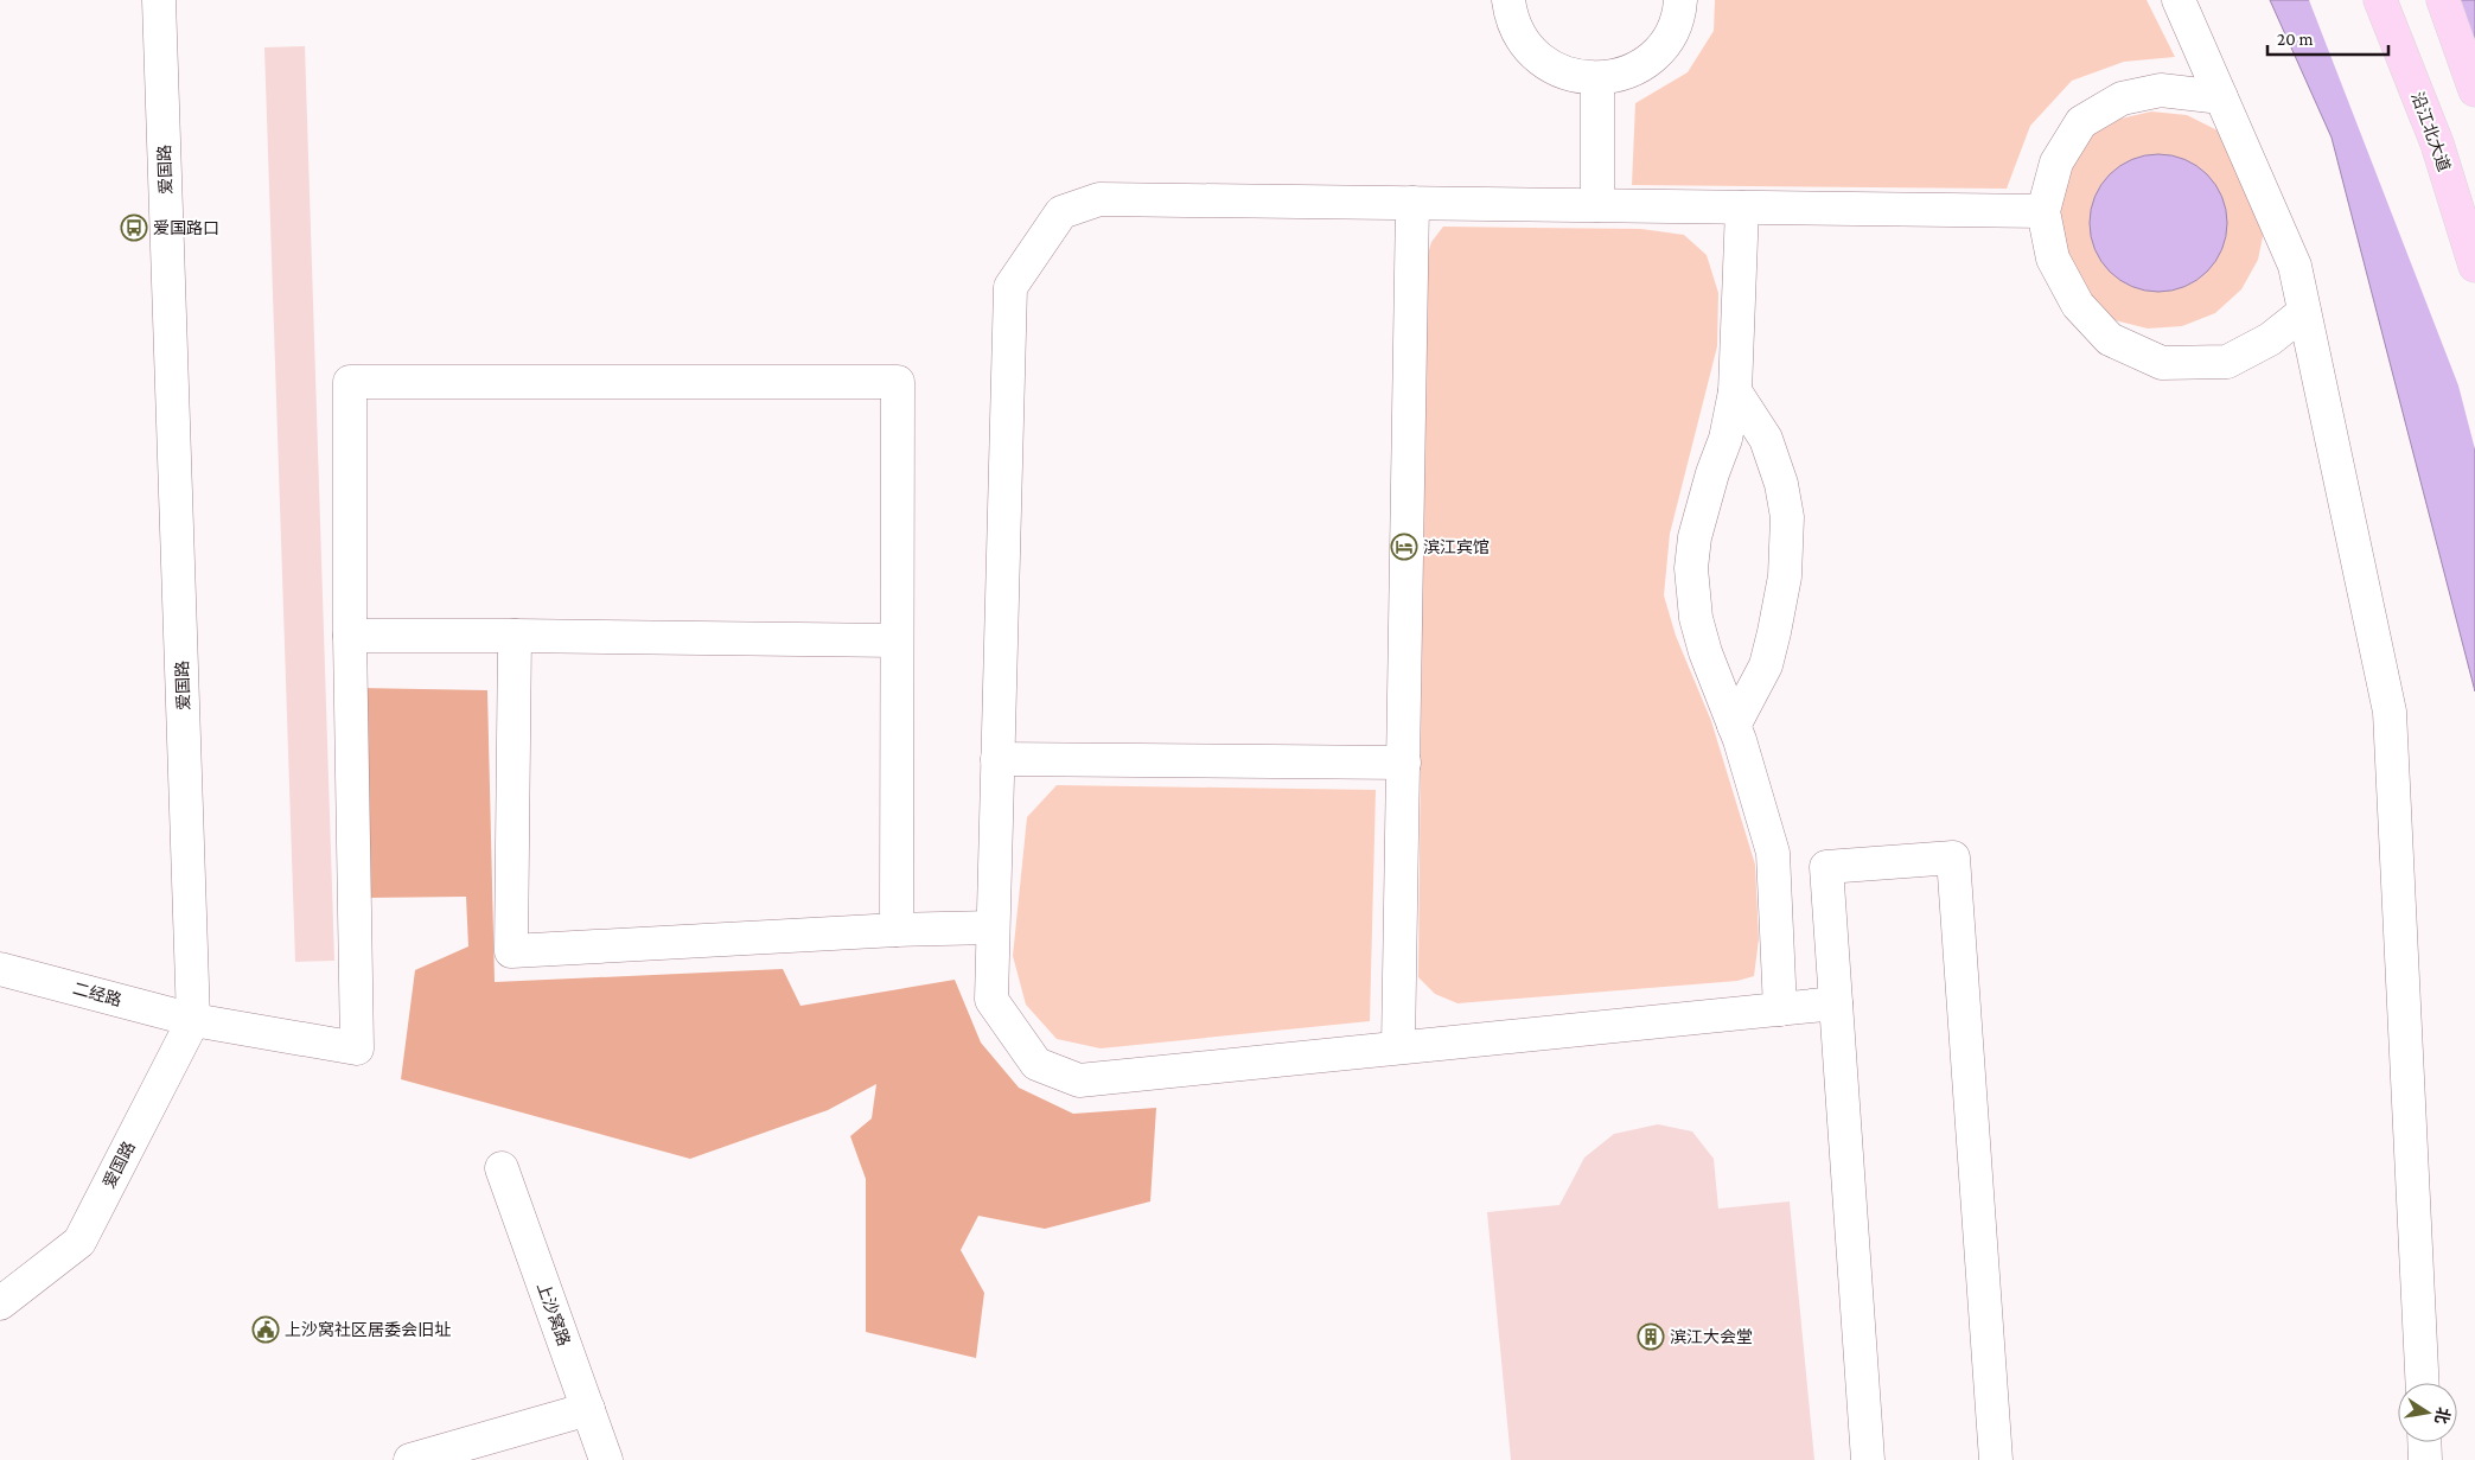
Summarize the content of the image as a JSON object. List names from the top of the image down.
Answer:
{
  "streets": {
    "main road": ["沿江北大道"],
    "street": ["爱国路", "二经路", "上沙窝路"]
  },
  "crossings": [
    ["爱国路", "二经路"]
  ],
  "places": {
    "bus stop": ["爱国路口"],
    "hotel": ["滨江宾馆"],
    "public building": ["上沙窝社区居委会旧址"],
    "building": ["滨江大会堂"]
  },
  "scale_bar": "20 m",
  "north": "right"
}
